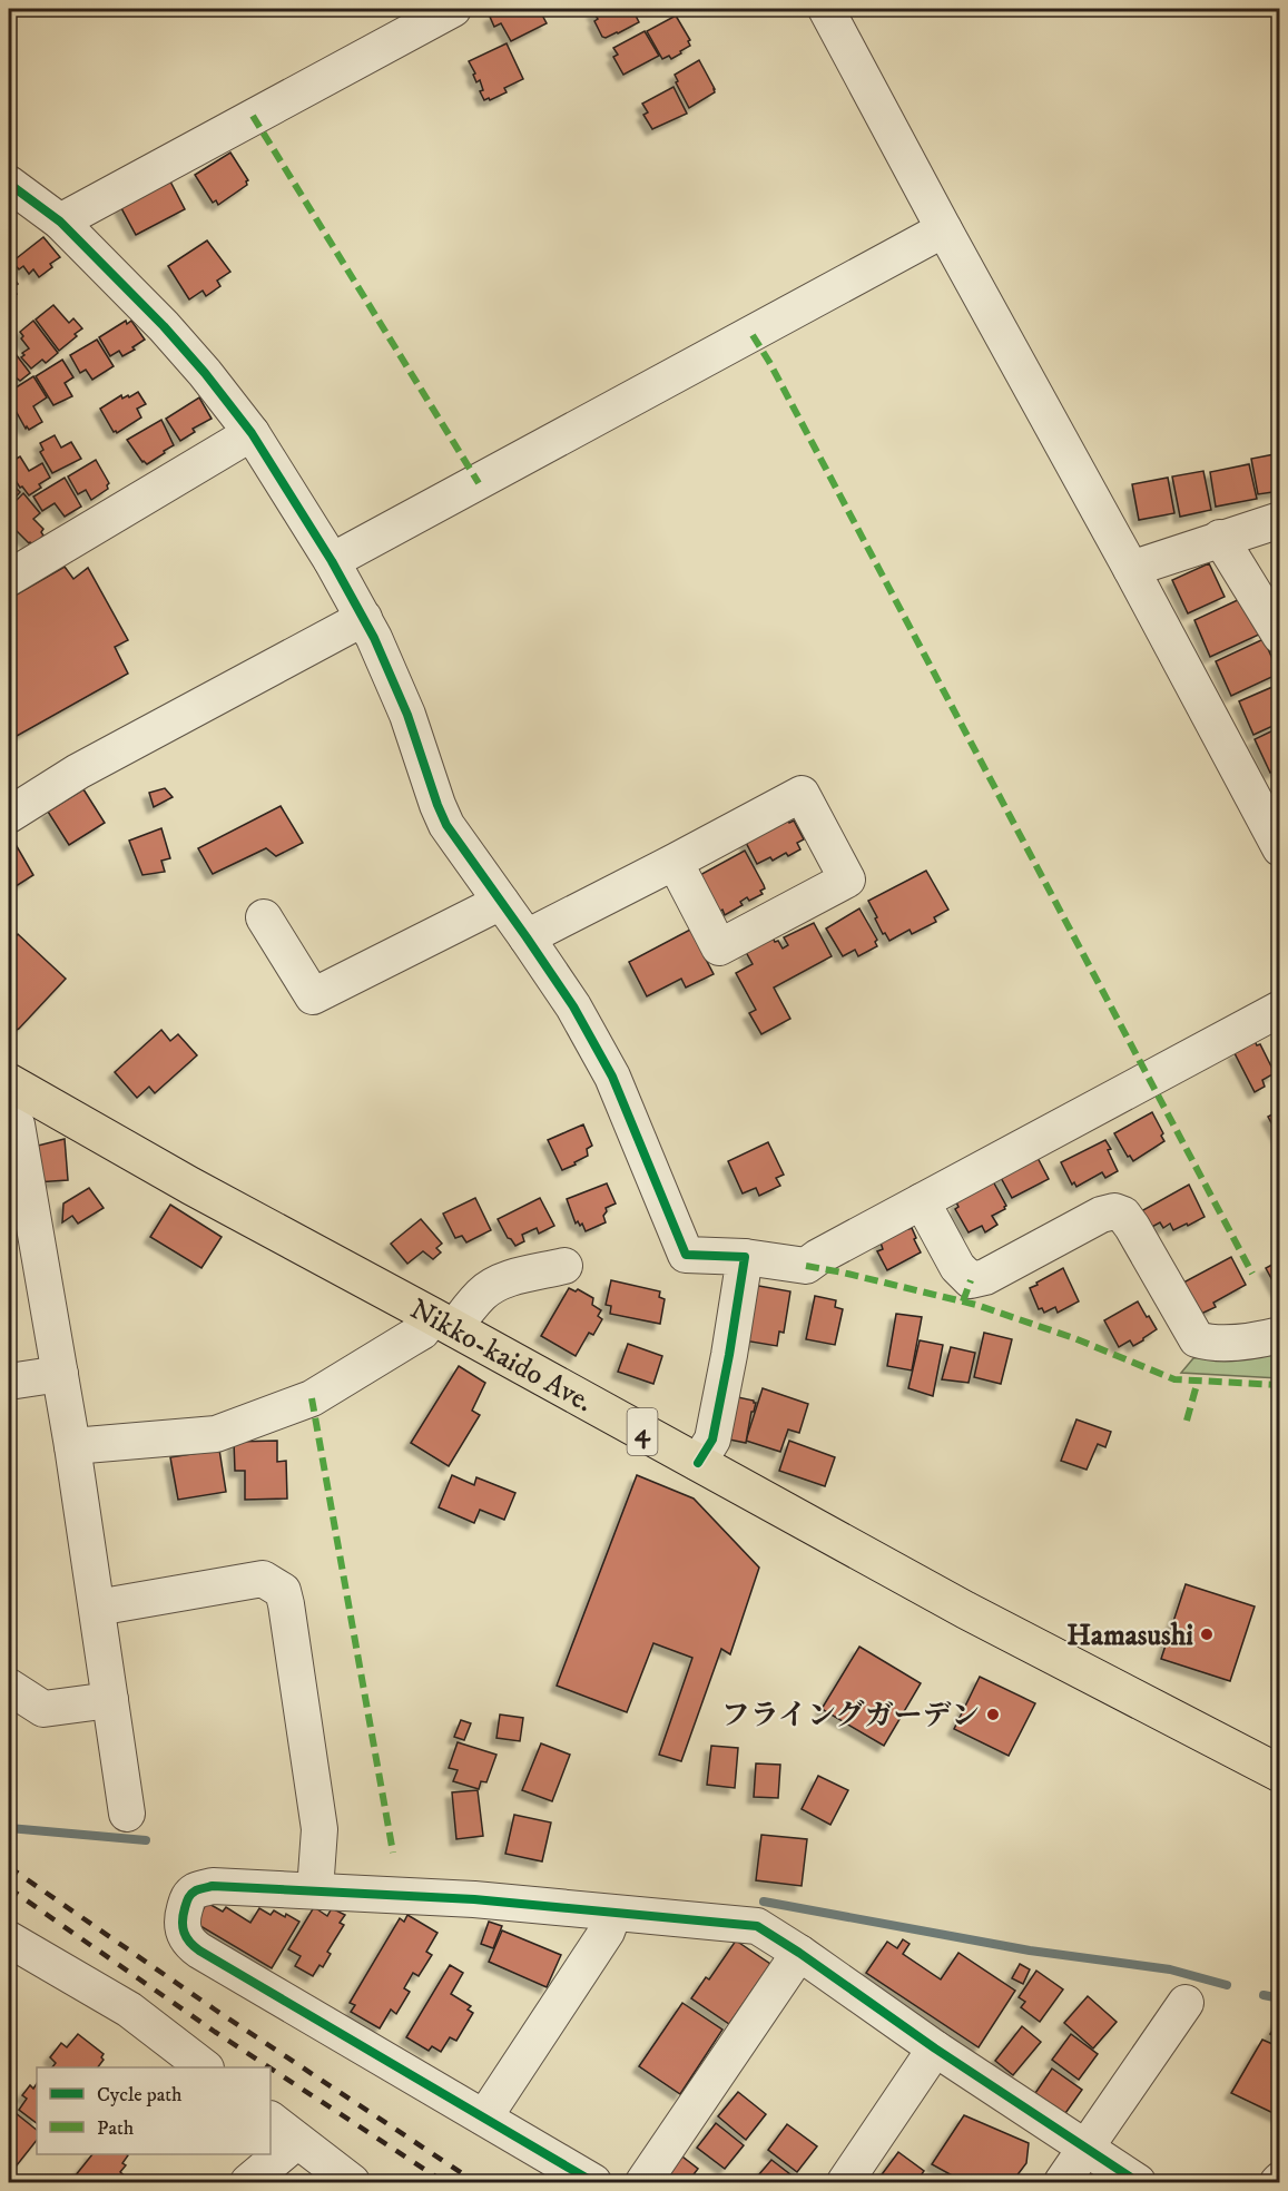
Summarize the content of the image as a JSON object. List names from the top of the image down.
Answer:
{
  "streets": {
    "highway": ["Nikko-kaido Ave.", "4"]
  },
  "places": ["Hamasushi", "フライングガーデン"],
  "legend": ["Cycle path", "Path"]
}
